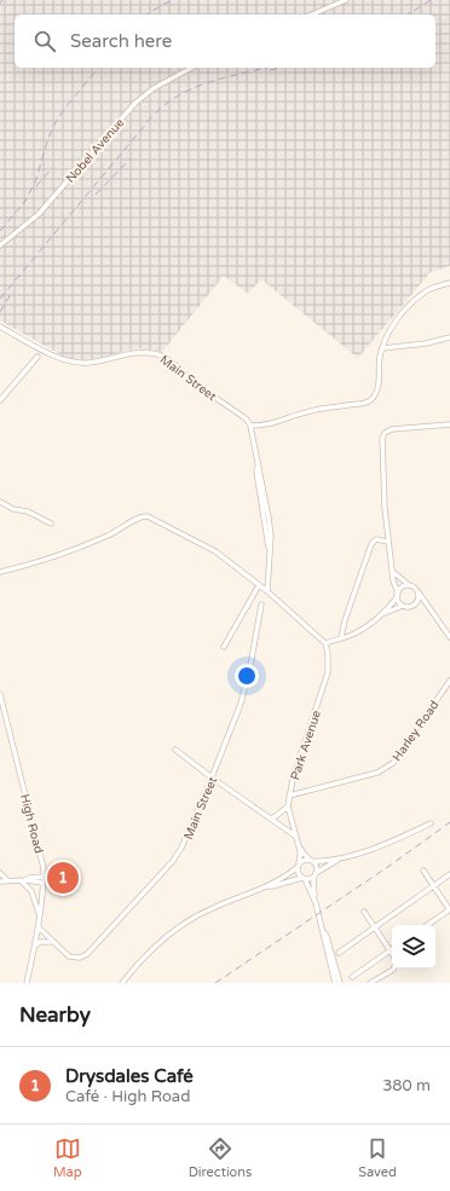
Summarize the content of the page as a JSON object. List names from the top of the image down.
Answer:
{
  "streets": {
    "street": [
      "Nobel Avenue",
      "Main Street",
      "Harley Road",
      "Park Avenue",
      "High Road"
    ]
  },
  "crossings": [
    ["Harley Road", "Park Avenue"]
  ],
  "page": {
    "search": "Search here",
    "pins": "1",
    "heading": "Nearby",
    "list": [
      {
        "mark": "1",
        "name": "Drysdales Café",
        "note": "Café · High Road",
        "value": "380 m"
      }
    ],
    "nav": ["Map", "Directions", "Saved"]
  }
}
